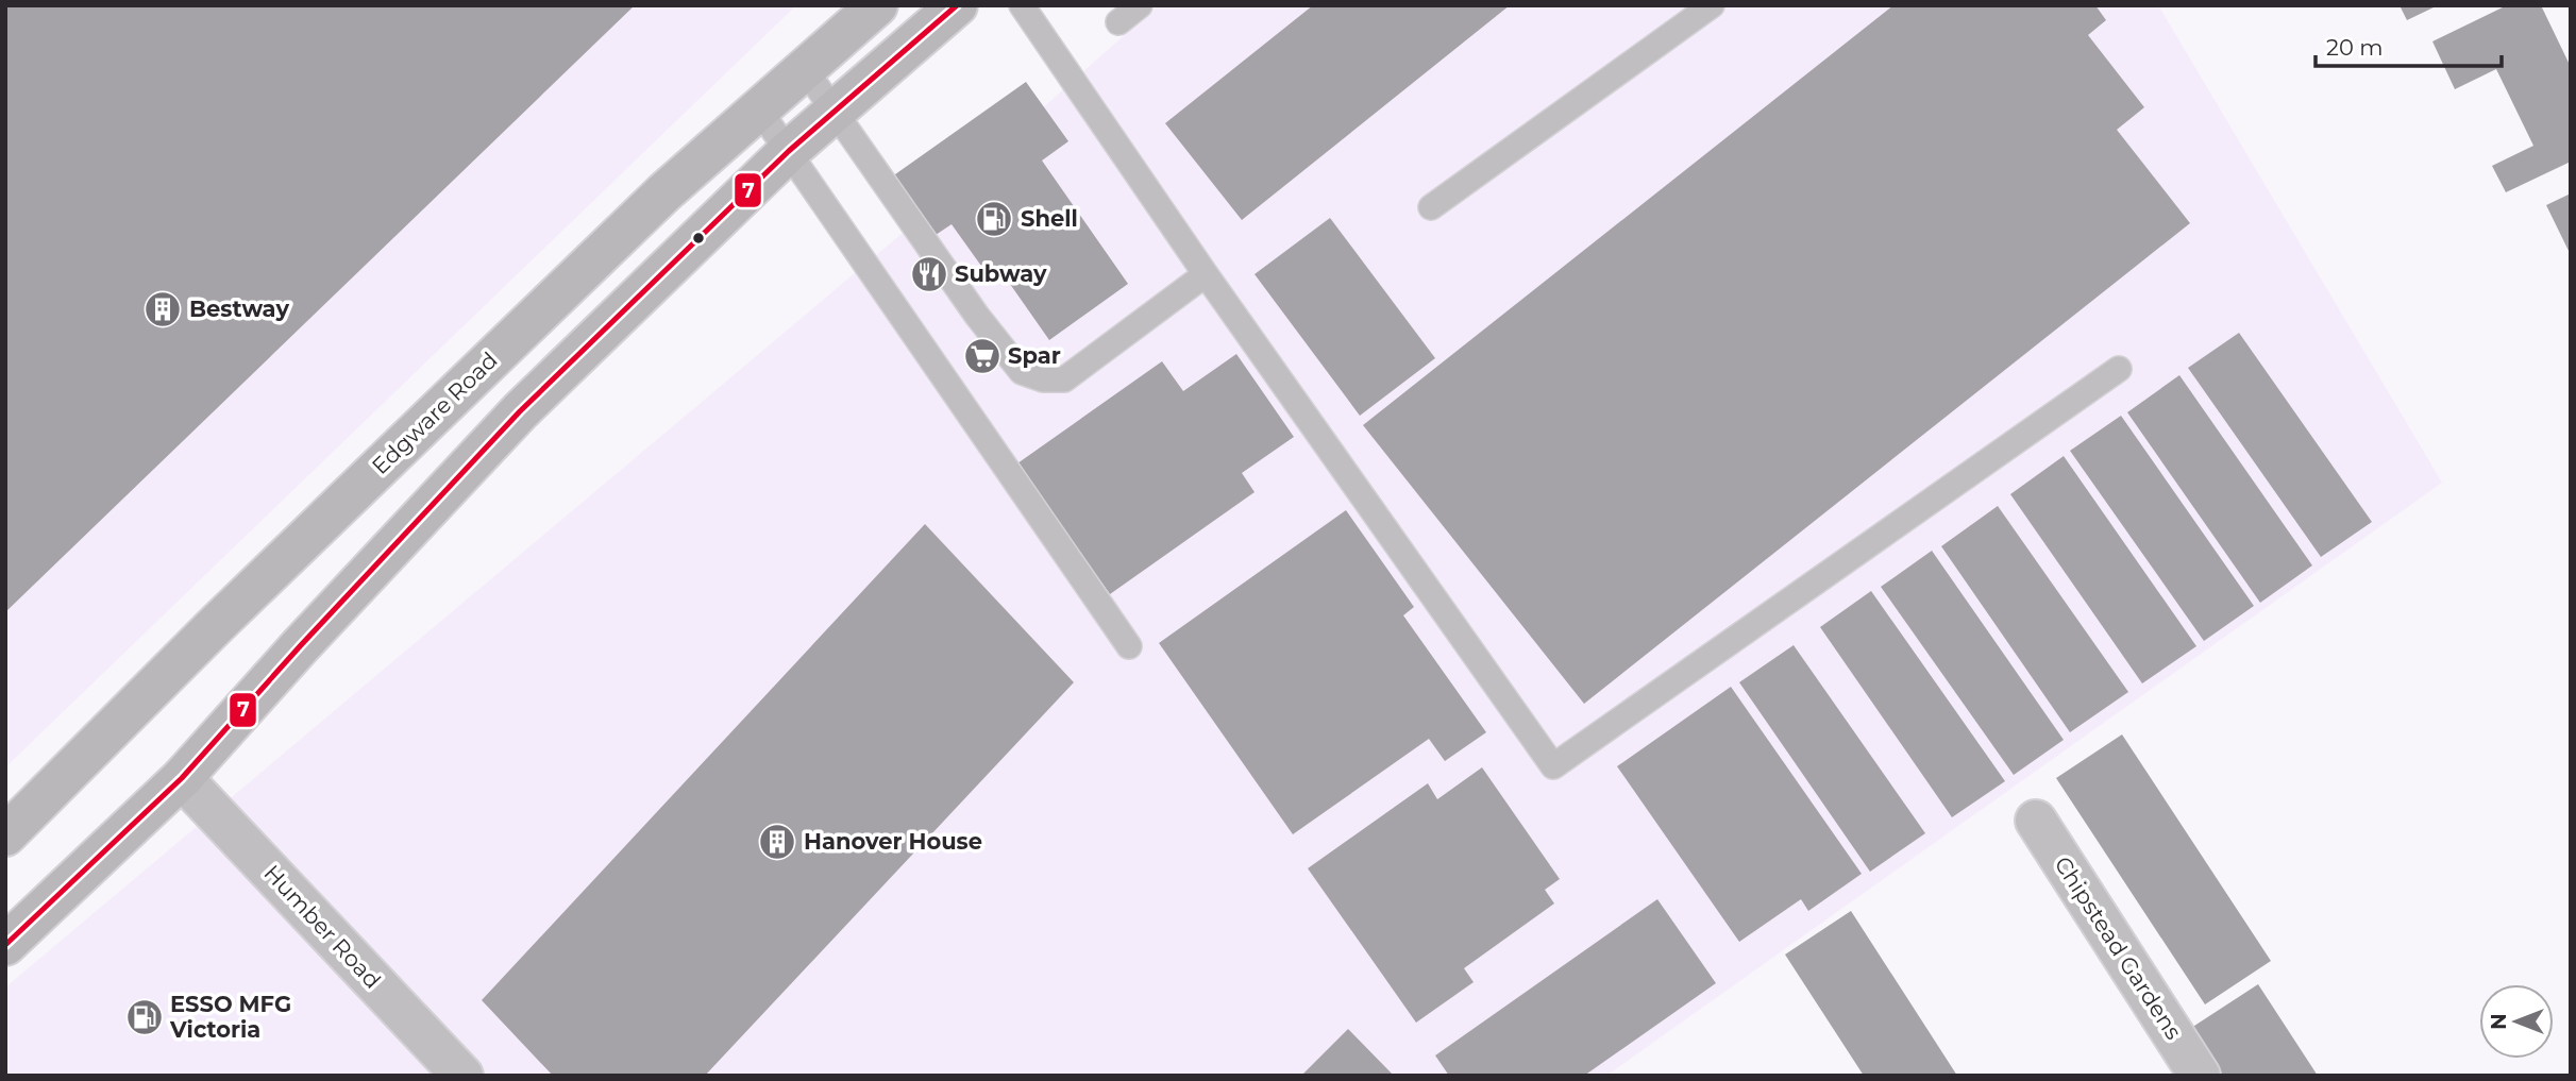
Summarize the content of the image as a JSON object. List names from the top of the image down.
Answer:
{
  "streets": {
    "main road": ["Edgware Road"],
    "street": ["Humber Road", "Chipstead Gardens"]
  },
  "places": {
    "fuel station": ["Shell", "ESSO MFG Victoria"],
    "restaurant": ["Subway"],
    "building": ["Bestway", "Hanover House"],
    "supermarket": ["Spar"]
  },
  "lines": ["transit line 7"],
  "scale_bar": "20 m",
  "north": "left"
}
